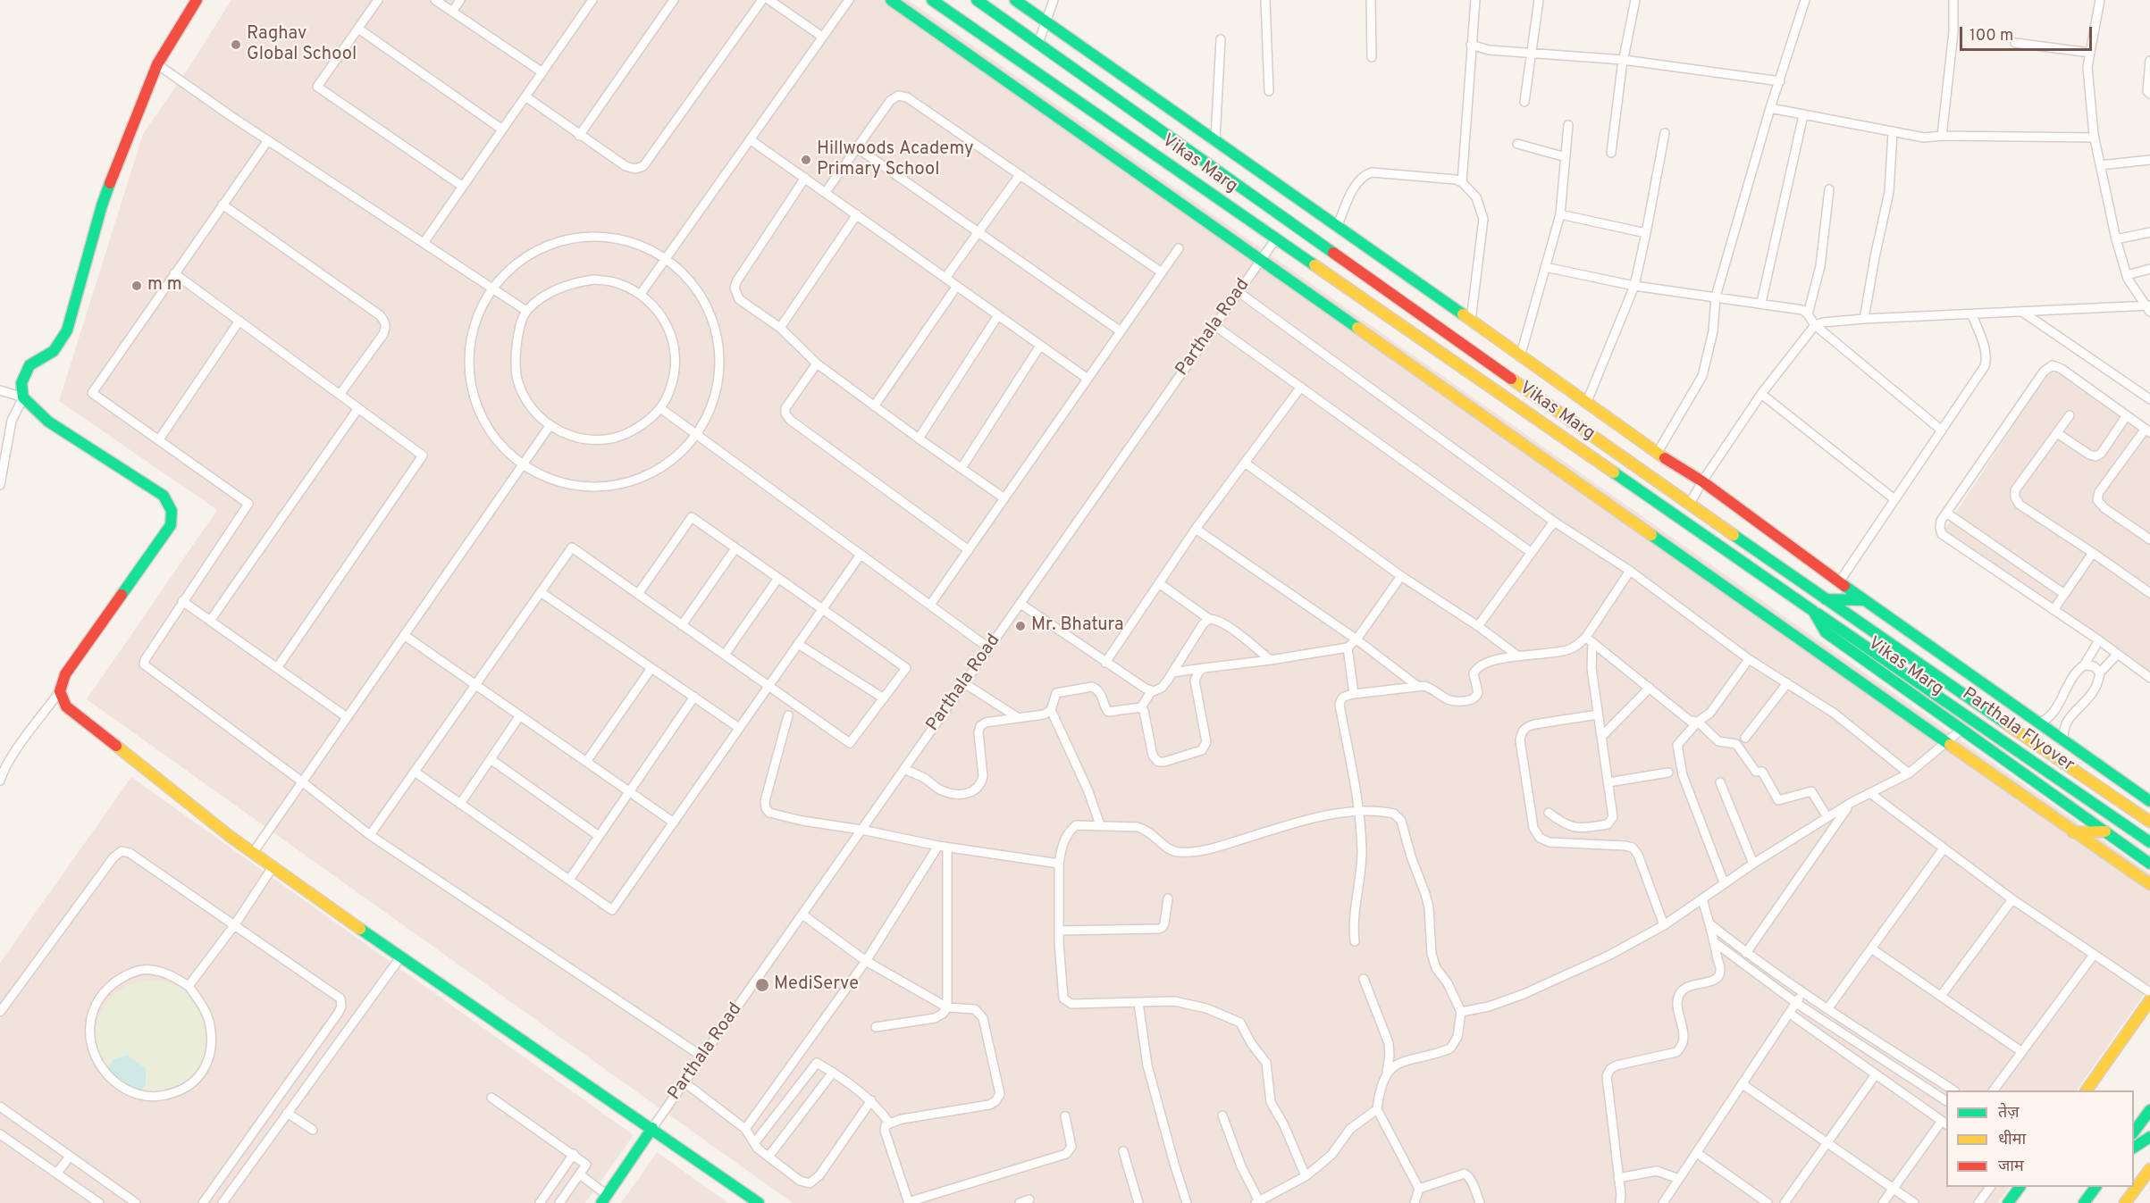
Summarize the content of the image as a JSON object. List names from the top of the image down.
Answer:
{
  "streets": {
    "street": ["Vikas Marg", "Parthala Road", "Parthala Flyover"]
  },
  "crossings": [
    ["Vikas Marg", "Parthala Road"],
    ["Vikas Marg", "Parthala Flyover"]
  ],
  "places": [
    "Raghav Global School",
    "Hillwoods Academy Primary School",
    "m m",
    "Mr. Bhatura",
    "MediServe"
  ],
  "legend": ["तेज़", "धीमा", "जाम"],
  "scale_bar": "100 m"
}
